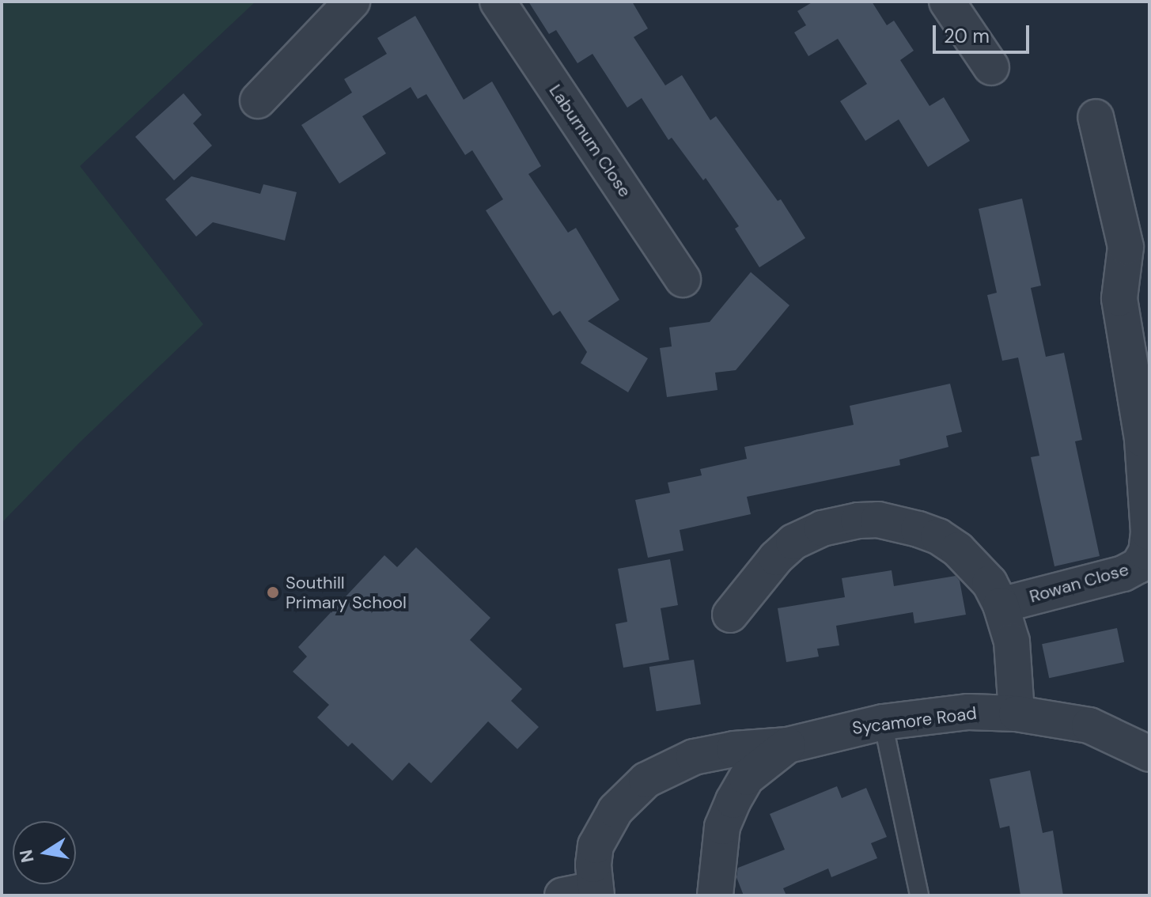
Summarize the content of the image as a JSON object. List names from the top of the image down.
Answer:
{
  "streets": {
    "street": ["Laburnum Close", "Rowan Close", "Sycamore Road"]
  },
  "places": ["Southill Primary School"],
  "scale_bar": "20 m",
  "north": "left"
}
